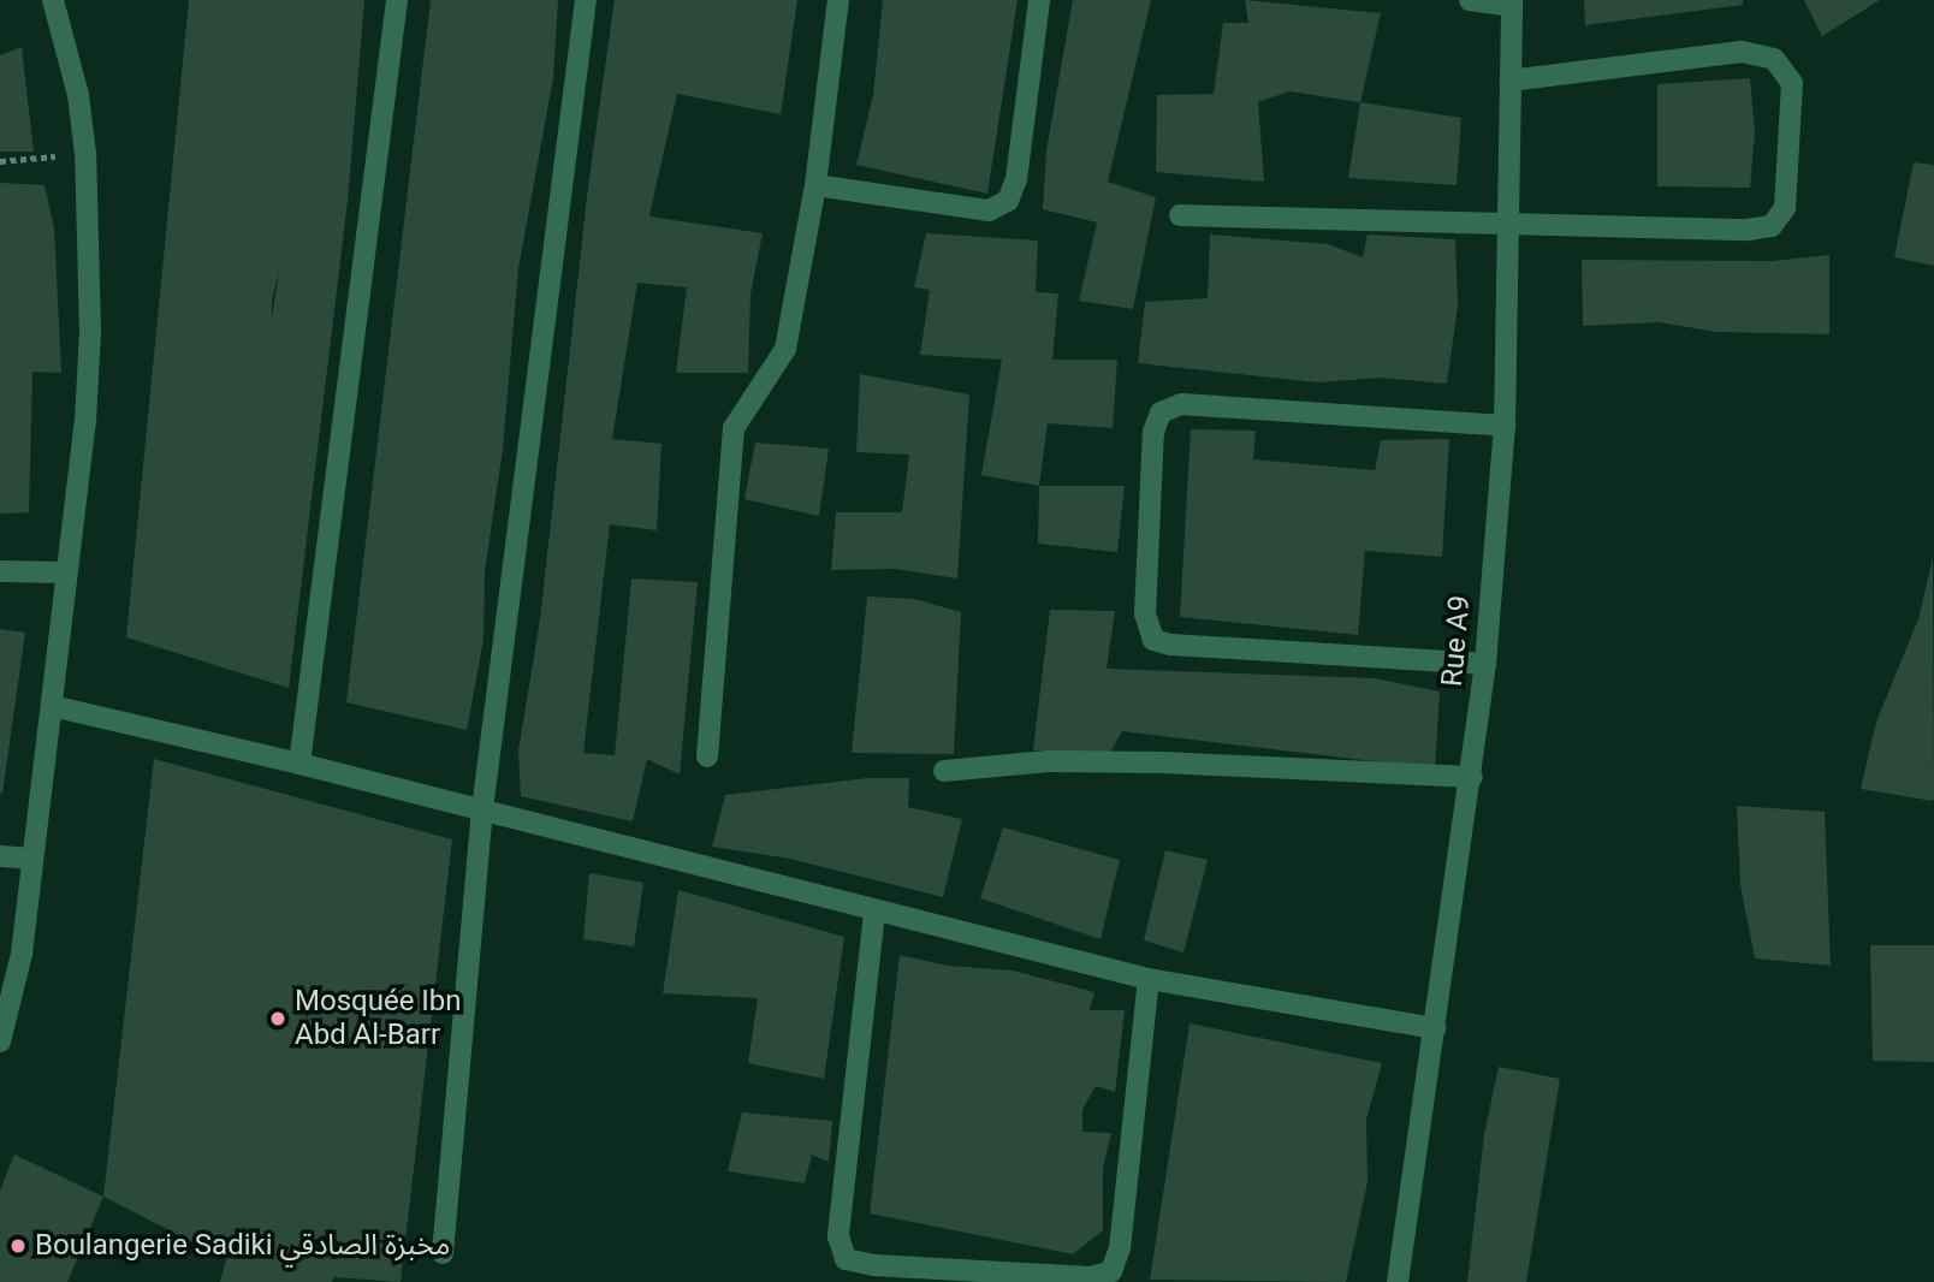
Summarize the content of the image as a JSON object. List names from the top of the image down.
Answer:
{
  "streets": {
    "street": ["Rue A9"]
  },
  "places": ["Mosquée Ibn Abd Al-Barr", "Boulangerie Sadiki مخبزة الصادقي"]
}
